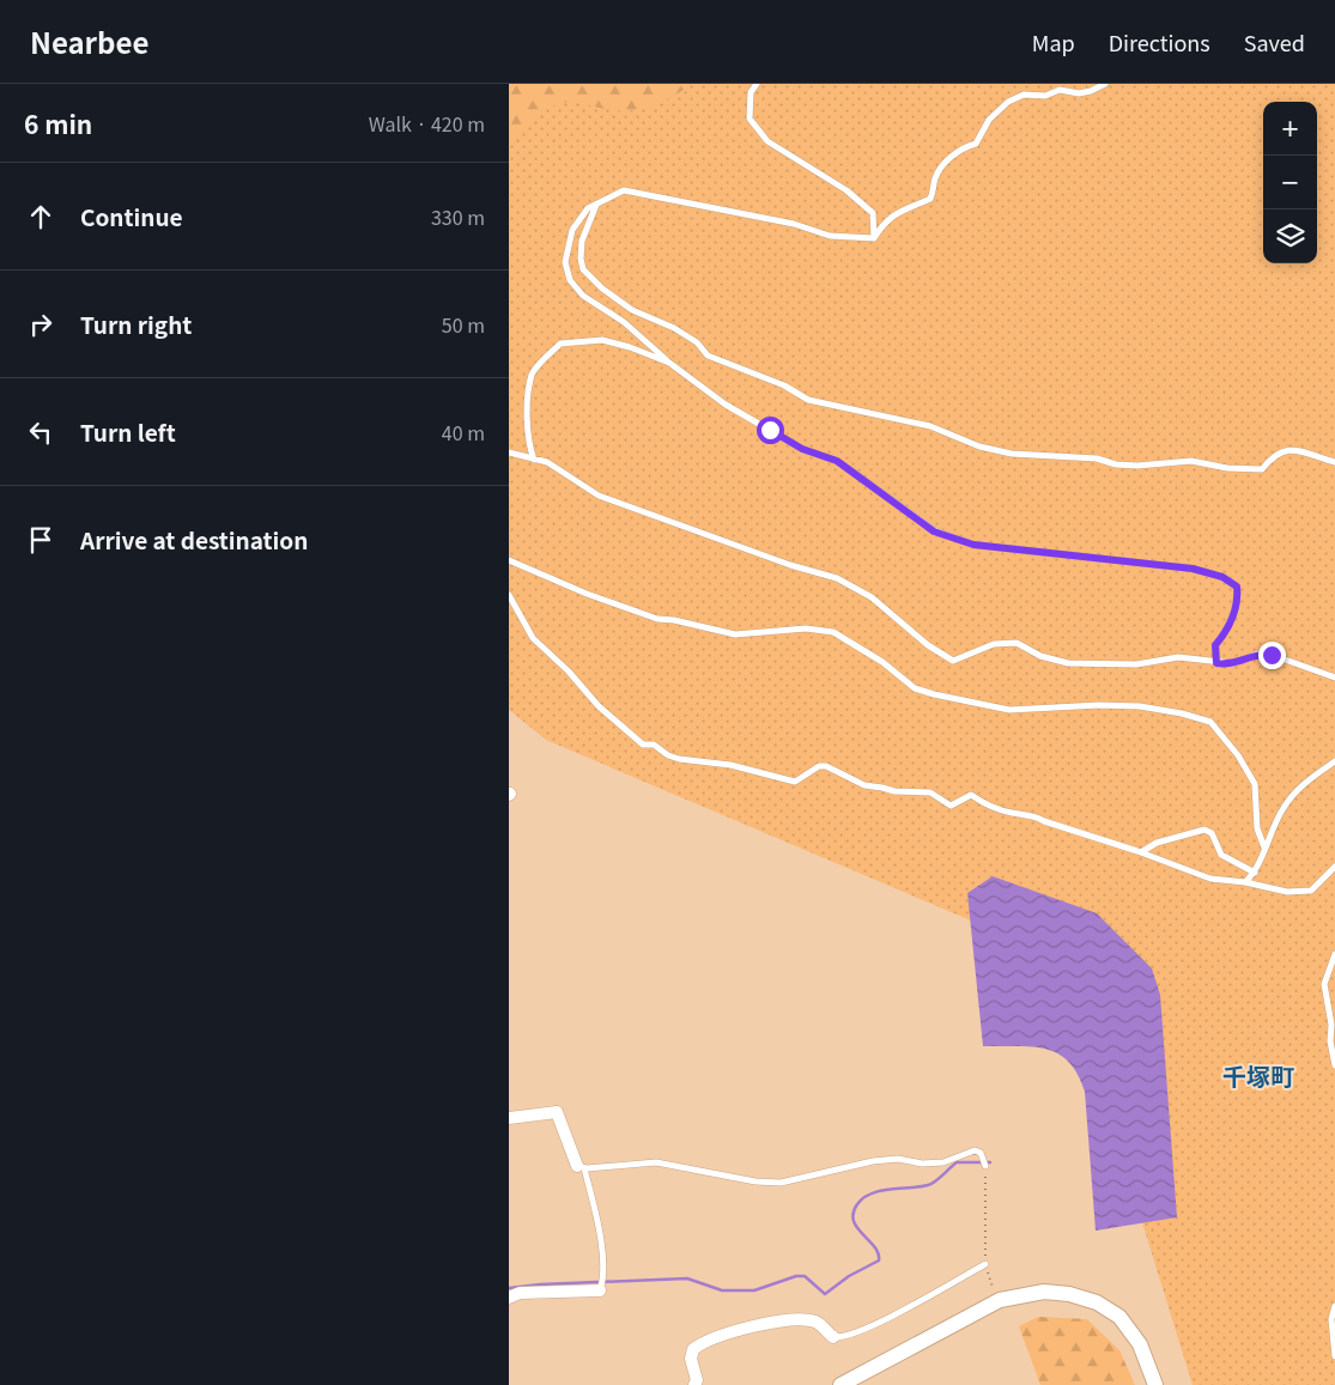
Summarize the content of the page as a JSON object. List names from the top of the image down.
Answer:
{
  "districts": ["千塚町"],
  "page": {
    "header": "Nearbee",
    "nav": ["Map", "Directions", "Saved"],
    "heading": ["6 min", "Walk · 420 m"],
    "map_buttons": ["+", "−"],
    "list": [
      ["Continue", "330 m"],
      ["Turn right", "50 m"],
      ["Turn left", "40 m"],
      "Arrive at destination"
    ]
  }
}
